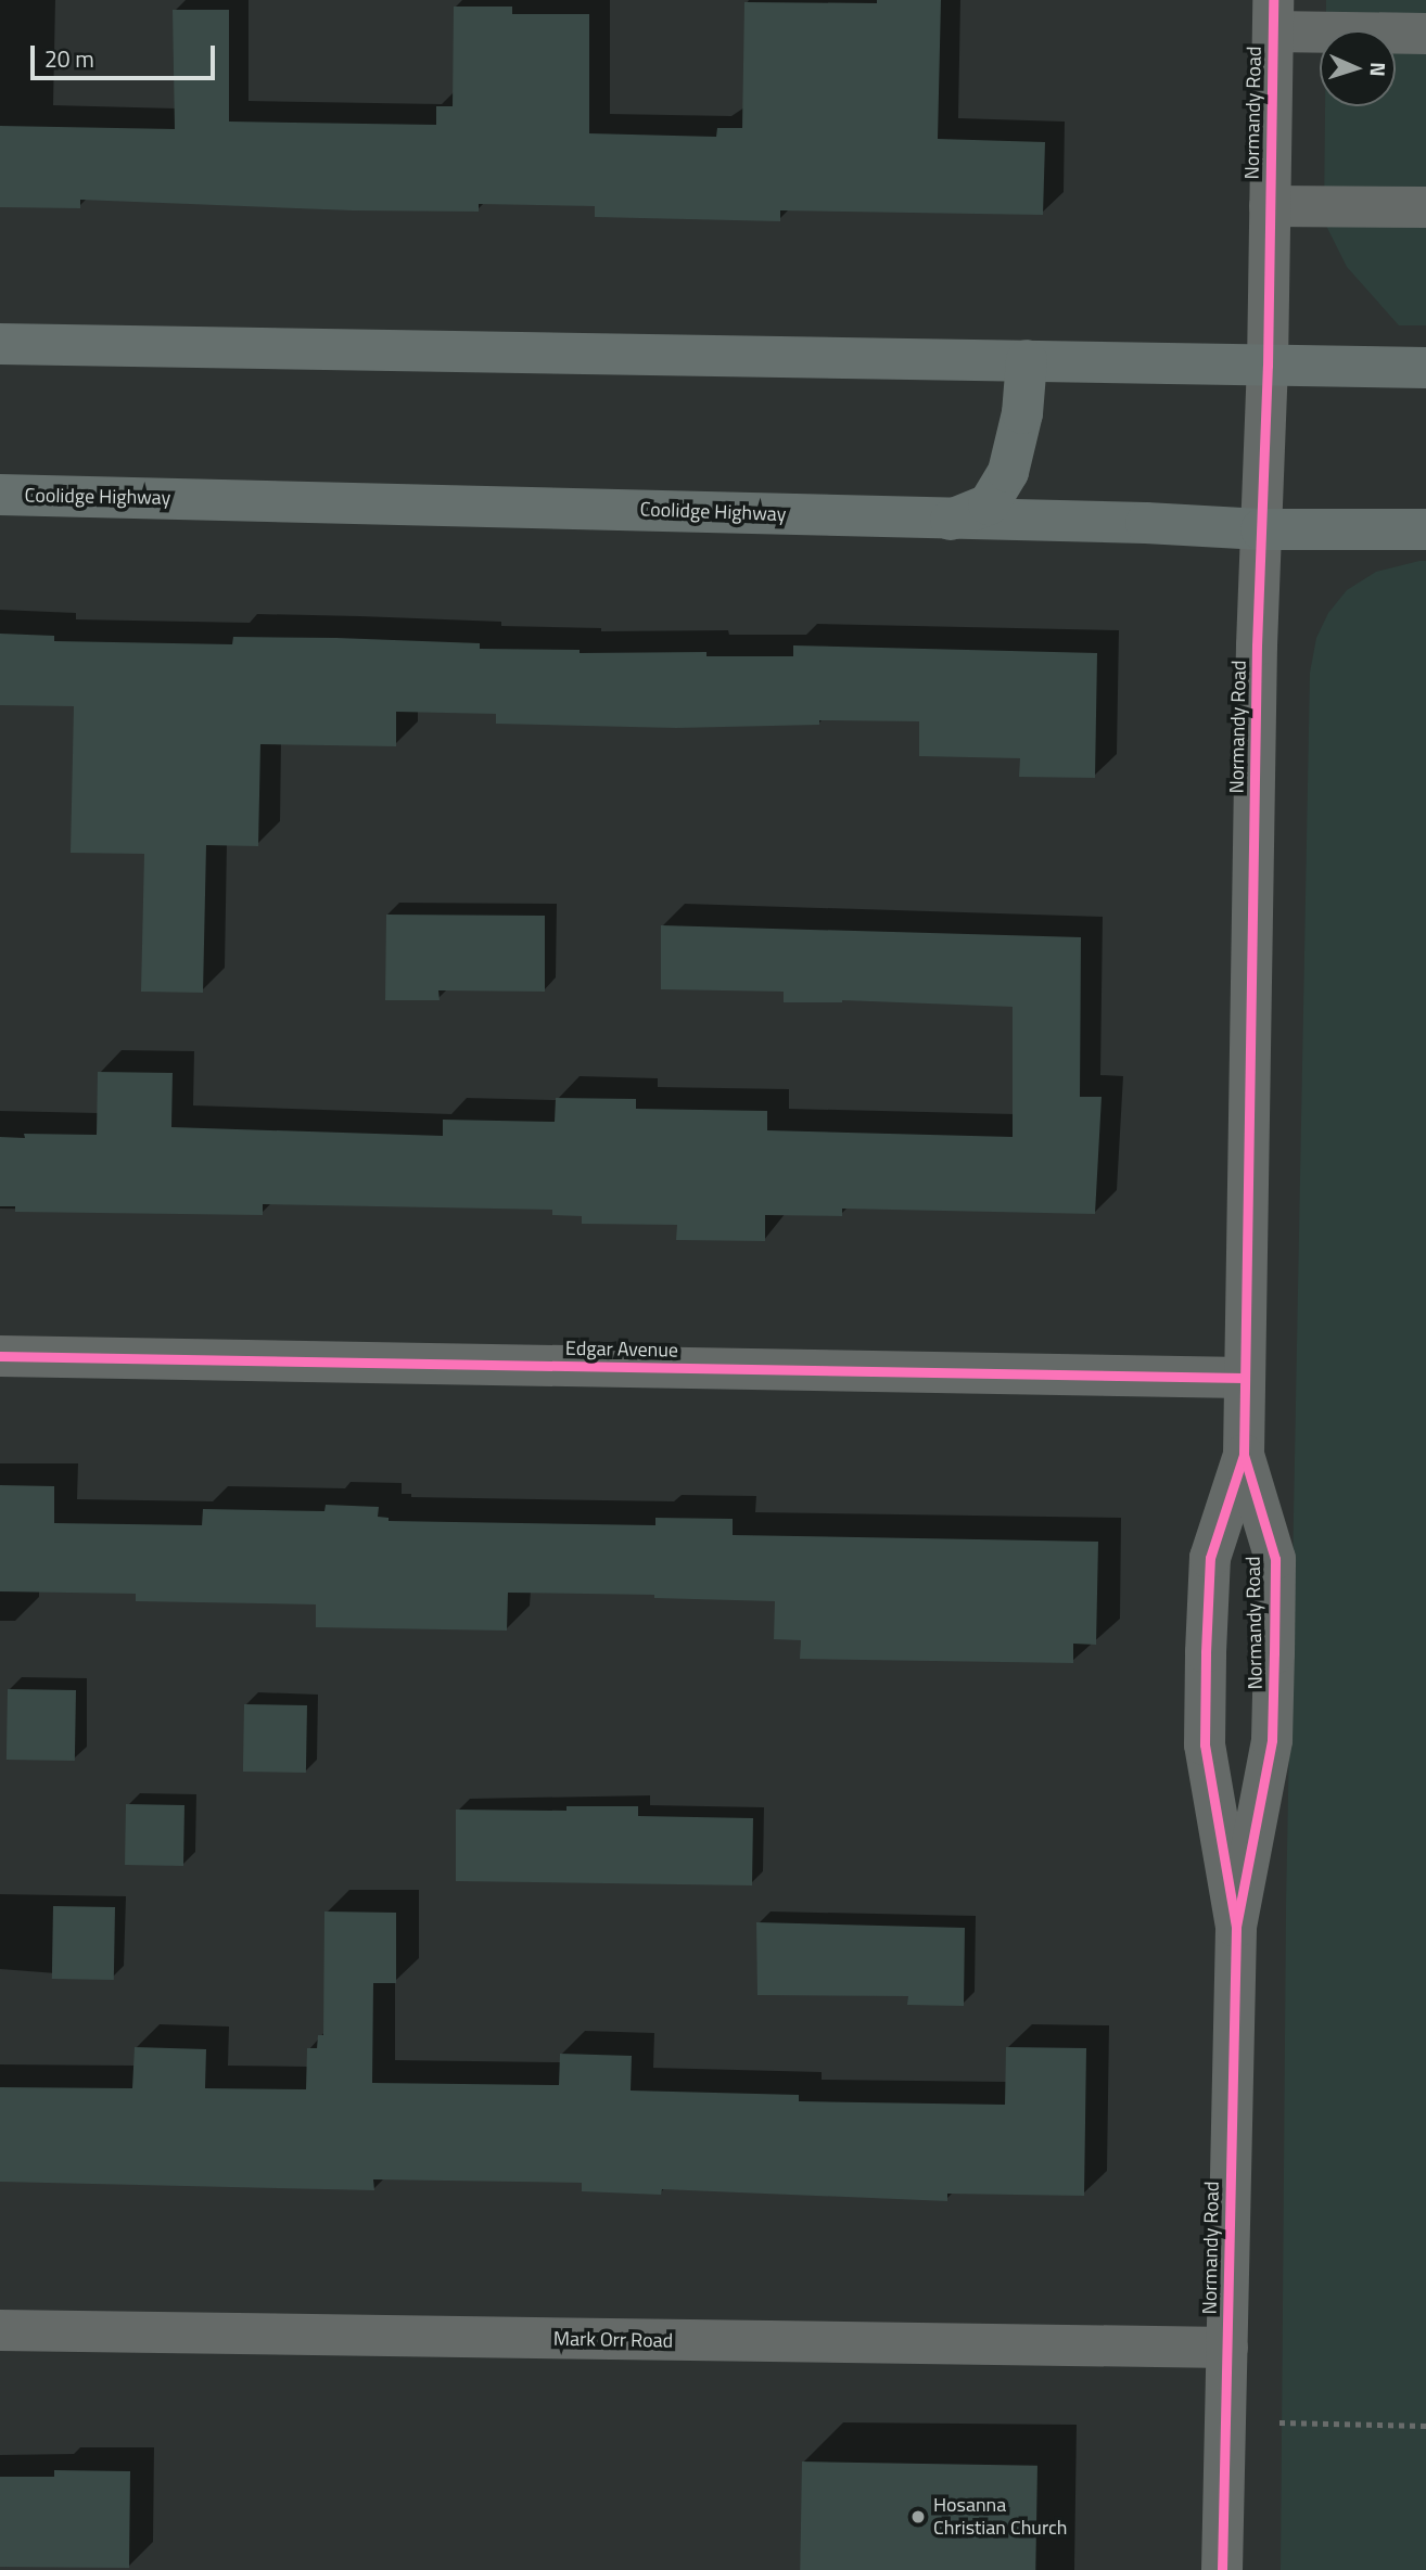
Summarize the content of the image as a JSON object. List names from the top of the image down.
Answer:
{
  "streets": {
    "main road": ["Coolidge Highway"],
    "street": ["Normandy Road", "Edgar Avenue", "Mark Orr Road"]
  },
  "crossings": [
    ["Normandy Road", "Coolidge Highway"],
    ["Normandy Road", "Edgar Avenue"],
    ["Normandy Road", "Mark Orr Road"]
  ],
  "places": ["Hosanna Christian Church"],
  "scale_bar": "20 m",
  "north": "right"
}
